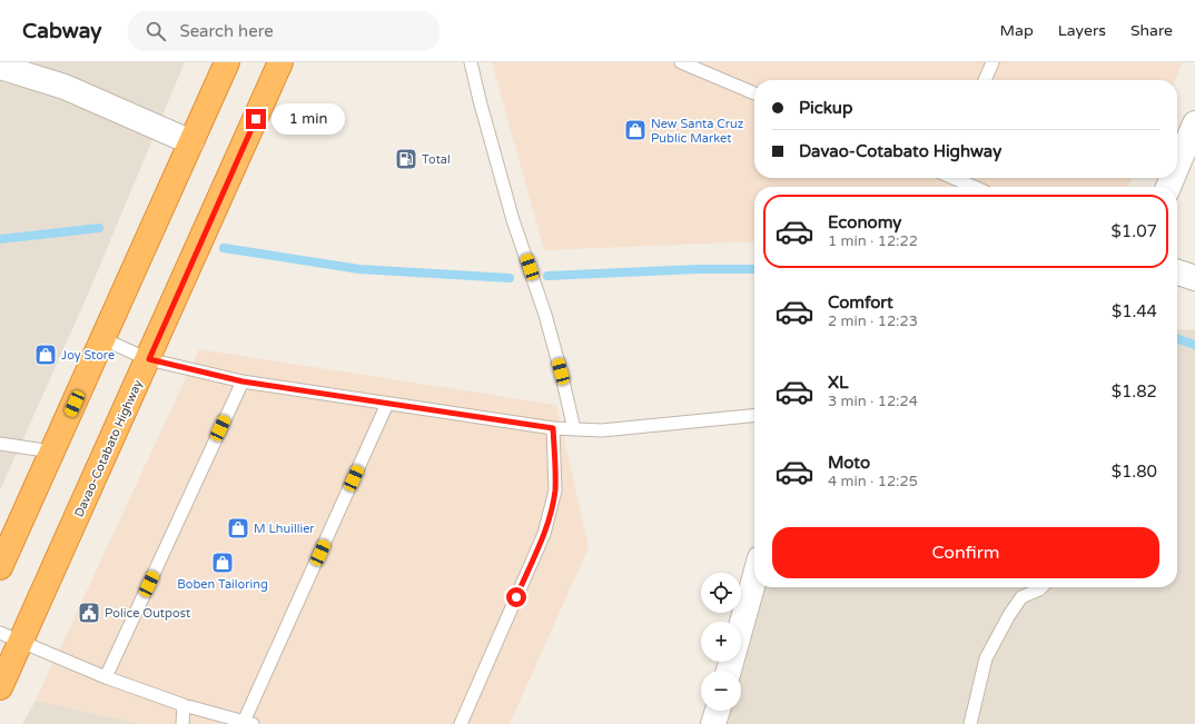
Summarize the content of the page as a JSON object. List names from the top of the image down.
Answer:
{
  "streets": {
    "highway": ["Davao-Cotabato Highway"]
  },
  "places": {
    "shop": [
      "New Santa Cruz Public Market",
      "Joy Store",
      "M Lhuillier",
      "Boben Tailoring"
    ],
    "fuel station": ["Total"],
    "public building": ["Police Outpost"]
  },
  "page": {
    "header": "Cabway",
    "search": "Search here",
    "nav": ["Map", "Layers", "Share"],
    "banner": ["Pickup", "Davao-Cotabato Highway"],
    "bubble": "1 min",
    "list": [
      {
        "name": "Economy",
        "note": "1 min · 12:22",
        "value": "$1.07"
      },
      {
        "name": "Comfort",
        "note": "2 min · 12:23",
        "value": "$1.44"
      },
      {
        "name": "XL",
        "note": "3 min · 12:24",
        "value": "$1.82"
      },
      {
        "name": "Moto",
        "note": "4 min · 12:25",
        "value": "$1.80"
      }
    ],
    "buttons": "Confirm",
    "map_buttons": ["+", "−"]
  }
}
